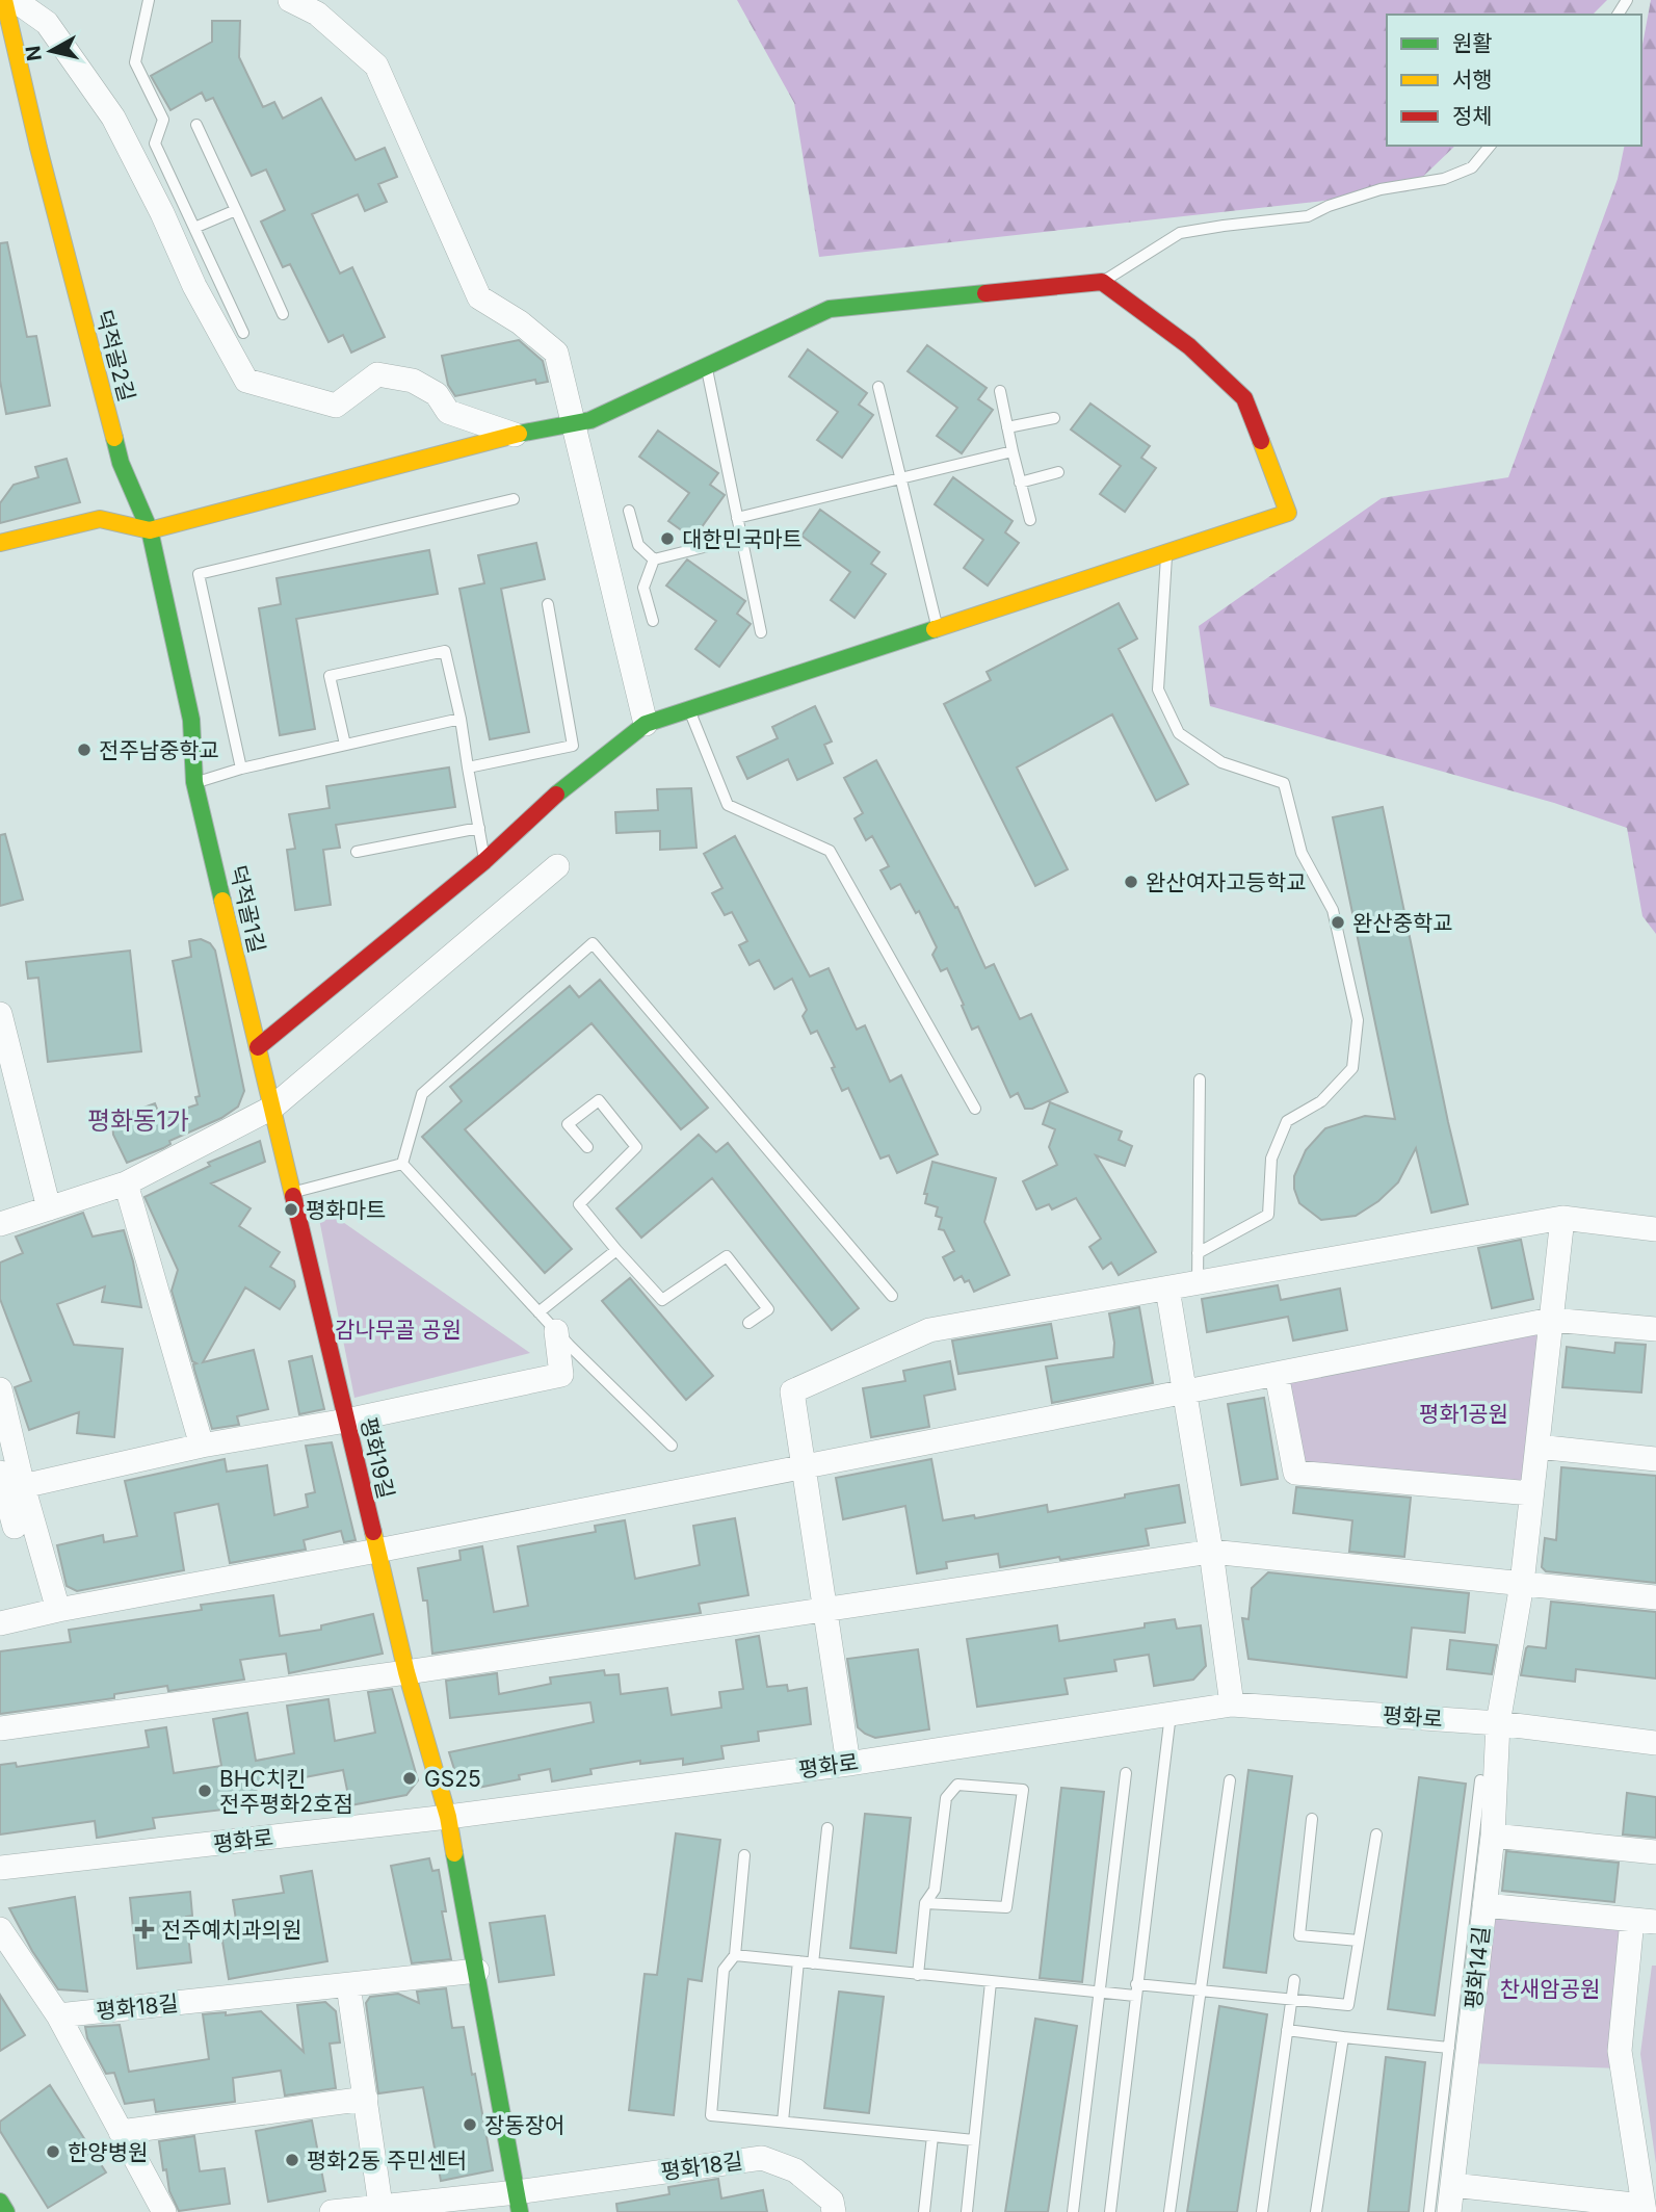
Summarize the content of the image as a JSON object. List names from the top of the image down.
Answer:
{
  "streets": {
    "street": [
      "덕적골2길",
      "덕적골1길",
      "평화19길",
      "평화로",
      "평화14길",
      "평화18길"
    ]
  },
  "crossings": [
    ["덕적골2길", "덕적골1길"],
    ["덕적골1길", "평화19길"],
    ["평화19길", "평화로"],
    ["평화로", "평화14길"]
  ],
  "districts": ["평화동1가"],
  "parks": ["감나무골 공원", "평화1공원", "찬새암공원"],
  "places": {
    "other": [
      "대한민국마트",
      "전주남중학교",
      "완산여자고등학교",
      "완산중학교",
      "평화마트",
      "GS25",
      "BHC치킨 전주평화2호점",
      "장동장어",
      "한양병원",
      "평화2동 주민센터"
    ],
    "health": ["전주예치과의원"]
  },
  "legend": ["원활", "서행", "정체"],
  "north": "left"
}
